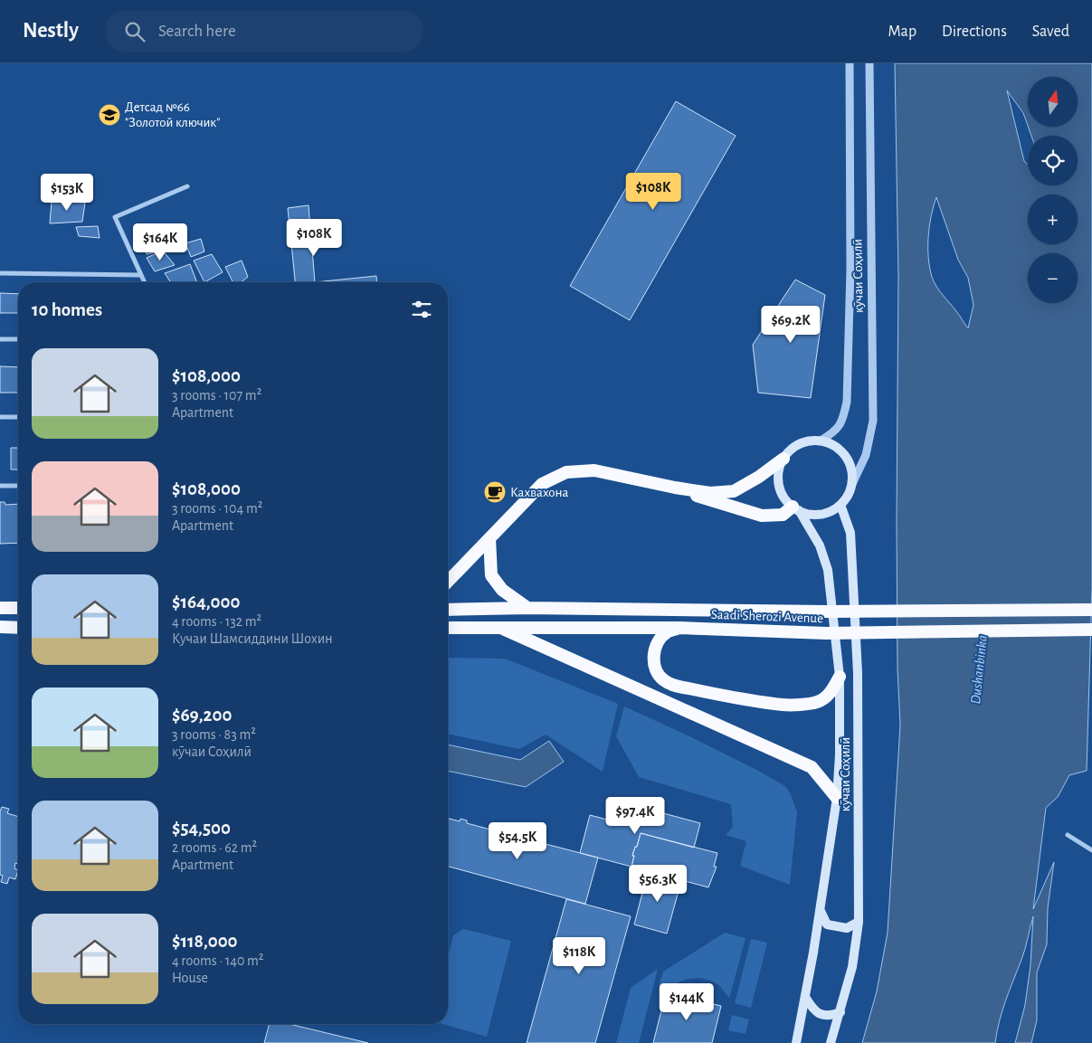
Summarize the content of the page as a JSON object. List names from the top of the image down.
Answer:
{
  "streets": {
    "highway": ["Saadi Sherozi Avenue"],
    "main road": ["кӯчаи Соҳилӣ"]
  },
  "water": ["Dushanbinka"],
  "places": {
    "school or university": ["Детсад №66 \"Золотой ключик\""],
    "cafe": ["Кахвахона"]
  },
  "north": "top",
  "page": {
    "header": "Nestly",
    "search": "Search here",
    "nav": ["Map", "Directions", "Saved"],
    "map_buttons": ["+", "−"],
    "price": [
      "$108K",
      "$153K",
      "$108K",
      "$164K",
      "$69.2K",
      "$97.4K",
      "$54.5K",
      "$56.3K",
      "$118K",
      "$144K"
    ],
    "heading": "10 homes",
    "list": [
      {
        "name": "$108,000",
        "note": "3 rooms · 107 m² · Apartment"
      },
      {
        "name": "$108,000",
        "note": "3 rooms · 104 m² · Apartment"
      },
      {
        "name": "$164,000",
        "note": "4 rooms · 132 m² · Кучаи Шамсиддини Шохин"
      },
      {
        "name": "$69,200",
        "note": "3 rooms · 83 m² · кӯчаи Соҳилӣ"
      },
      {
        "name": "$54,500",
        "note": "2 rooms · 62 m² · Apartment"
      },
      {
        "name": "$118,000",
        "note": "4 rooms · 140 m² · House"
      }
    ]
  }
}
